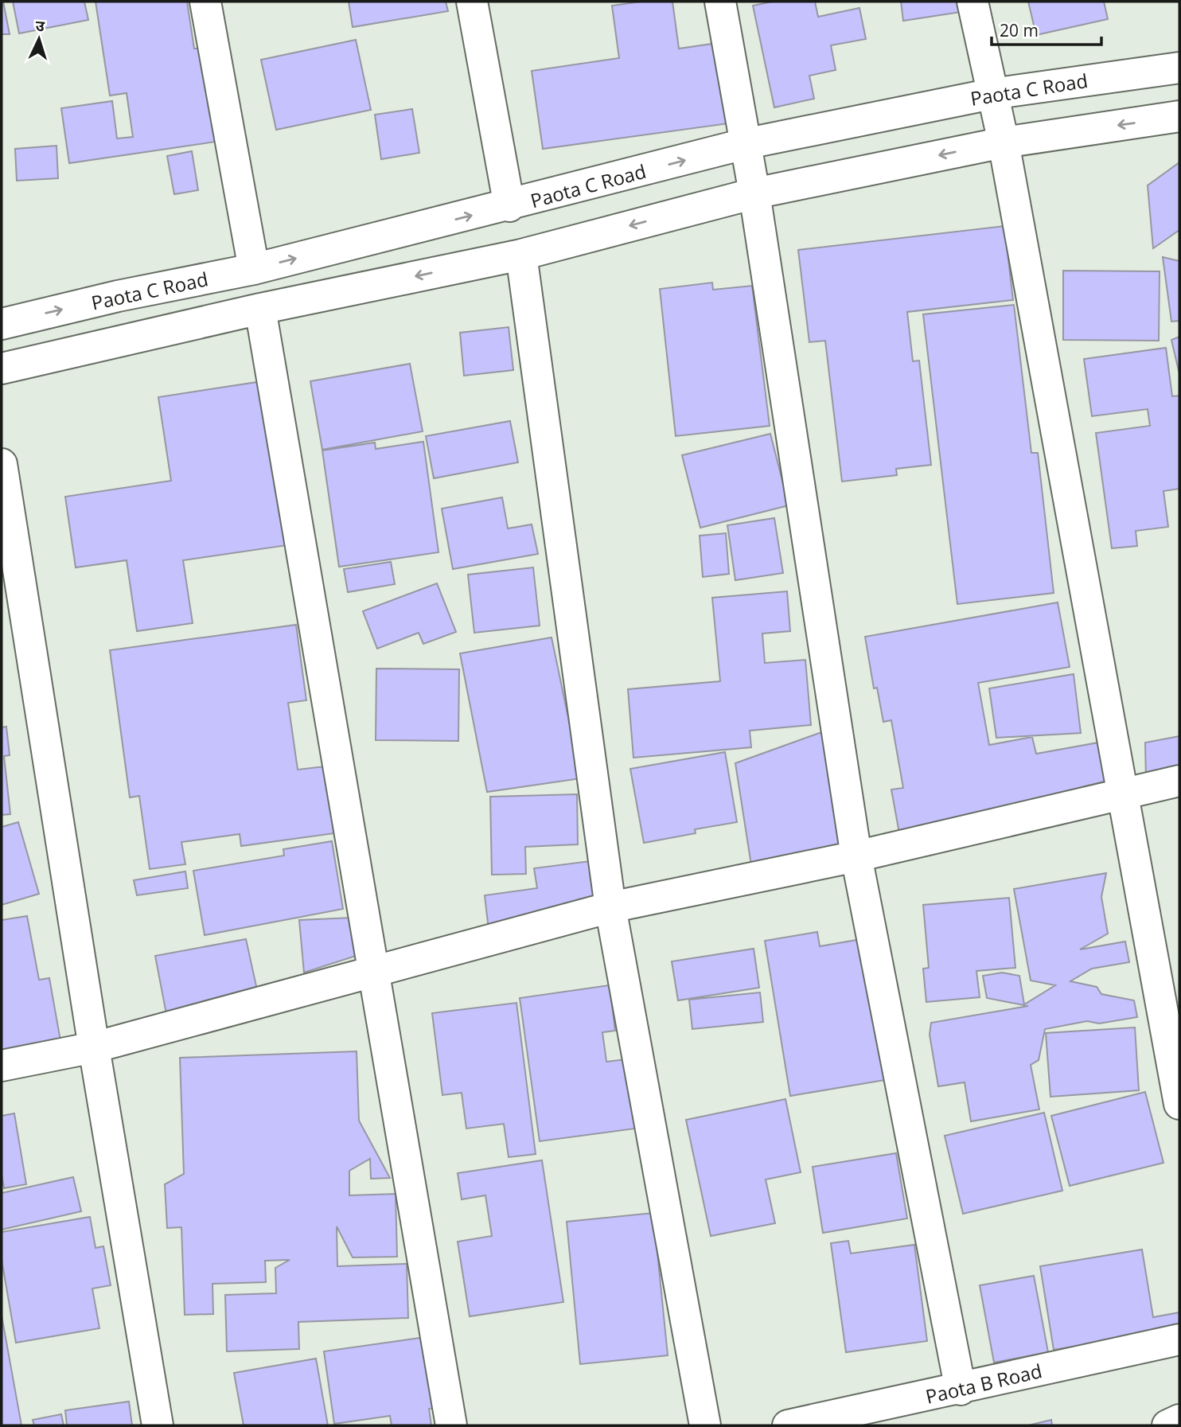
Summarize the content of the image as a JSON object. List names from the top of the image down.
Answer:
{
  "streets": {
    "street": ["Paota C Road", "Paota B Road"]
  },
  "scale_bar": "20 m",
  "north": "top"
}
